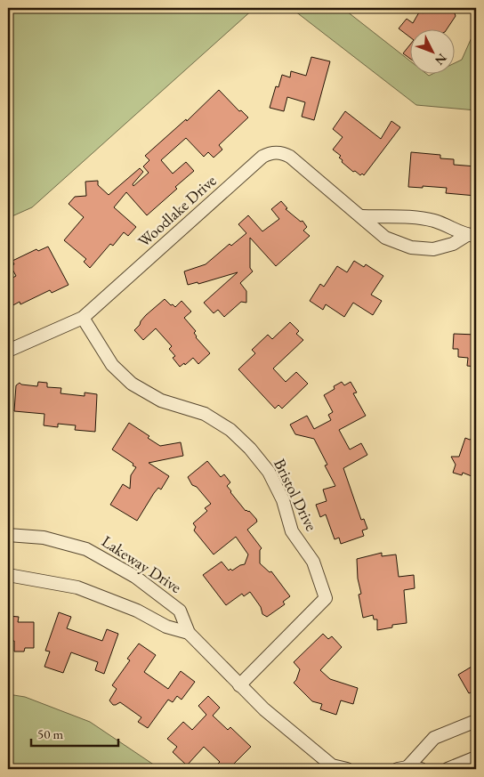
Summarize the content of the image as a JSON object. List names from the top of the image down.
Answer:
{
  "streets": {
    "street": ["Woodlake Drive", "Bristol Drive", "Lakeway Drive"]
  },
  "crossings": [
    ["Woodlake Drive", "Bristol Drive"],
    ["Bristol Drive", "Lakeway Drive"]
  ],
  "scale_bar": "50 m",
  "north": "bottom right"
}
